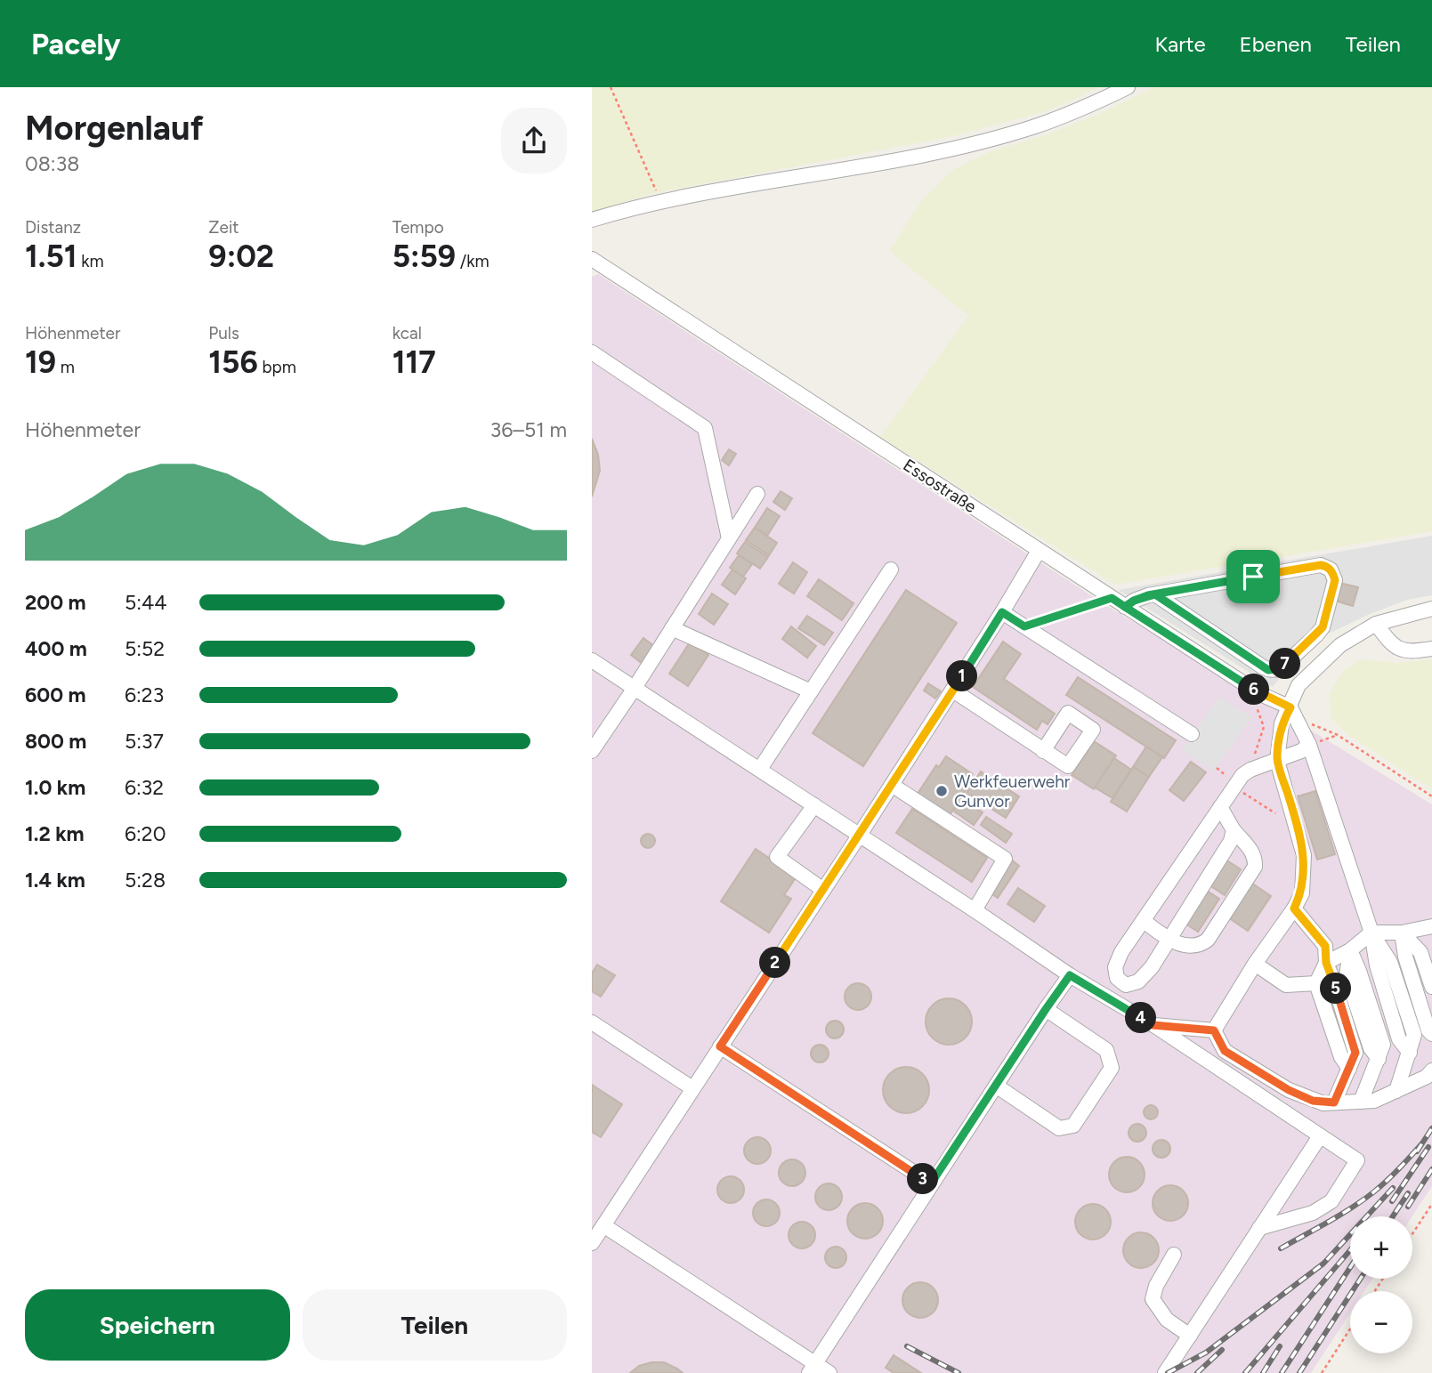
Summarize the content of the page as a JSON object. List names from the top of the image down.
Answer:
{
  "streets": {
    "street": ["Essostraße"]
  },
  "places": ["Werkfeuerwehr Gunvor"],
  "page": {
    "header": "Pacely",
    "nav": ["Karte", "Ebenen", "Teilen"],
    "heading": ["Morgenlauf", "08:38"],
    "stats": [
      ["Distanz", "1.51 km"],
      ["Zeit", "9:02"],
      ["Tempo", "5:59 /km"],
      ["Höhenmeter", "19 m"],
      ["Puls", "156 bpm"],
      ["kcal", "117"]
    ],
    "chart": ["Höhenmeter", "36–51 m"],
    "list": [
      {
        "name": "200 m",
        "note": "5:44"
      },
      {
        "name": "400 m",
        "note": "5:52"
      },
      {
        "name": "600 m",
        "note": "6:23"
      },
      {
        "name": "800 m",
        "note": "5:37"
      },
      {
        "name": "1.0 km",
        "note": "6:32"
      },
      {
        "name": "1.2 km",
        "note": "6:20"
      },
      {
        "name": "1.4 km",
        "note": "5:28"
      }
    ],
    "pins": [
      "7",
      "1",
      "6",
      "2",
      "5",
      "4",
      "3"
    ],
    "map_buttons": ["+", "−"],
    "buttons": ["Speichern", "Teilen"]
  }
}
